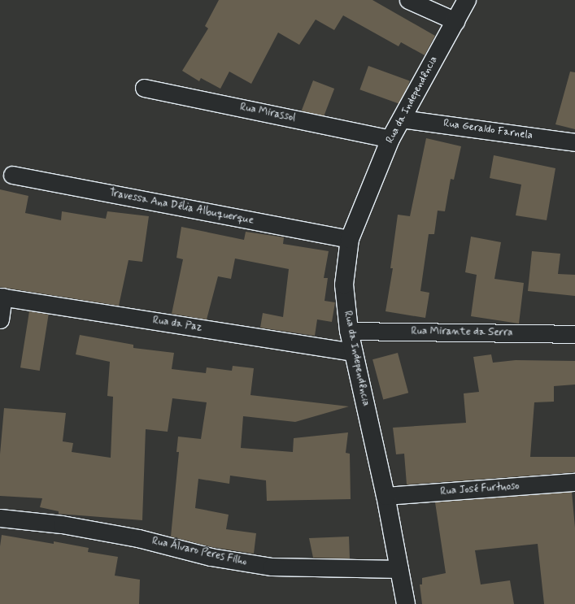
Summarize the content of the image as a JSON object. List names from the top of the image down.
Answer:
{
  "streets": {
    "street": [
      "Rua da Independência",
      "Rua Mirassol",
      "Rua Geraldo Farnela",
      "Travessa Ana Délia Albuquerque",
      "Rua da Paz",
      "Rua Mirante da Serra",
      "Rua José Furtuoso",
      "Rua Álvaro Peres Filho"
    ]
  },
  "crossings": [
    ["Rua da Independência", "Rua Mirassol"],
    ["Rua da Independência", "Rua Geraldo Farnela"],
    ["Rua da Independência", "Travessa Ana Délia Albuquerque"],
    ["Rua da Independência", "Rua da Paz"],
    ["Rua da Independência", "Rua Mirante da Serra"],
    ["Rua da Independência", "Rua José Furtuoso"],
    ["Rua da Independência", "Rua Álvaro Peres Filho"]
  ]
}
